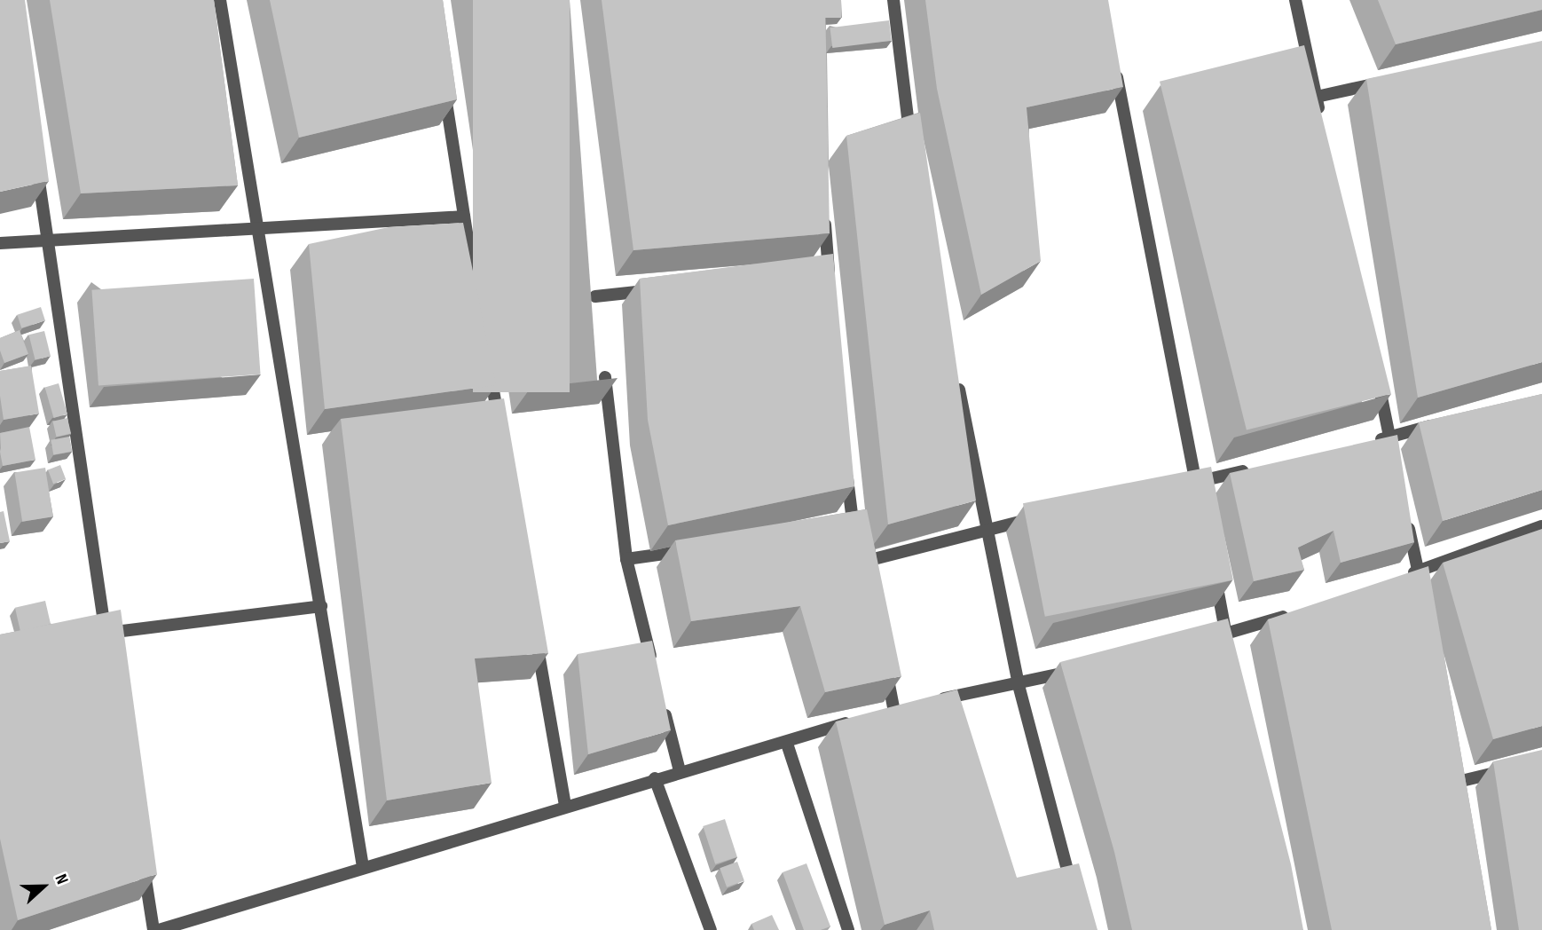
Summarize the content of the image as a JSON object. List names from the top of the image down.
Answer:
{
  "north": "right"
}
